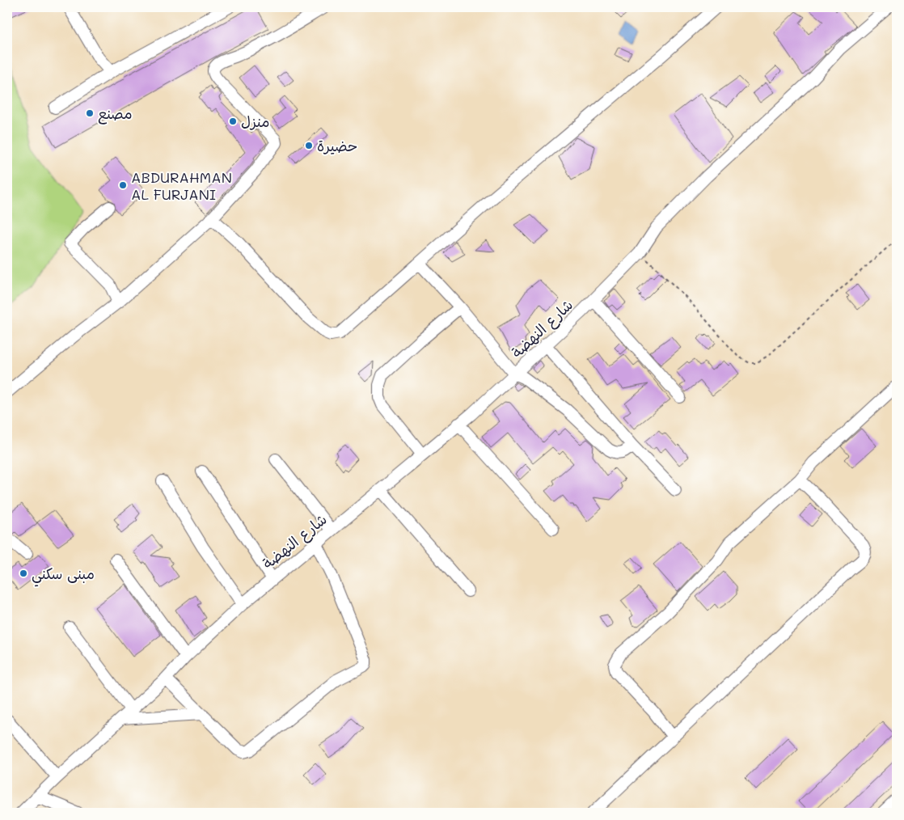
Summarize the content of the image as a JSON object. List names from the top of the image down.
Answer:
{
  "streets": {
    "street": ["شارع النهضة"]
  },
  "places": [
    "مصنع",
    "منزل",
    "حضيرة",
    "ABDURAHMAN AL FURJANI",
    "مبنى سكني"
  ]
}
